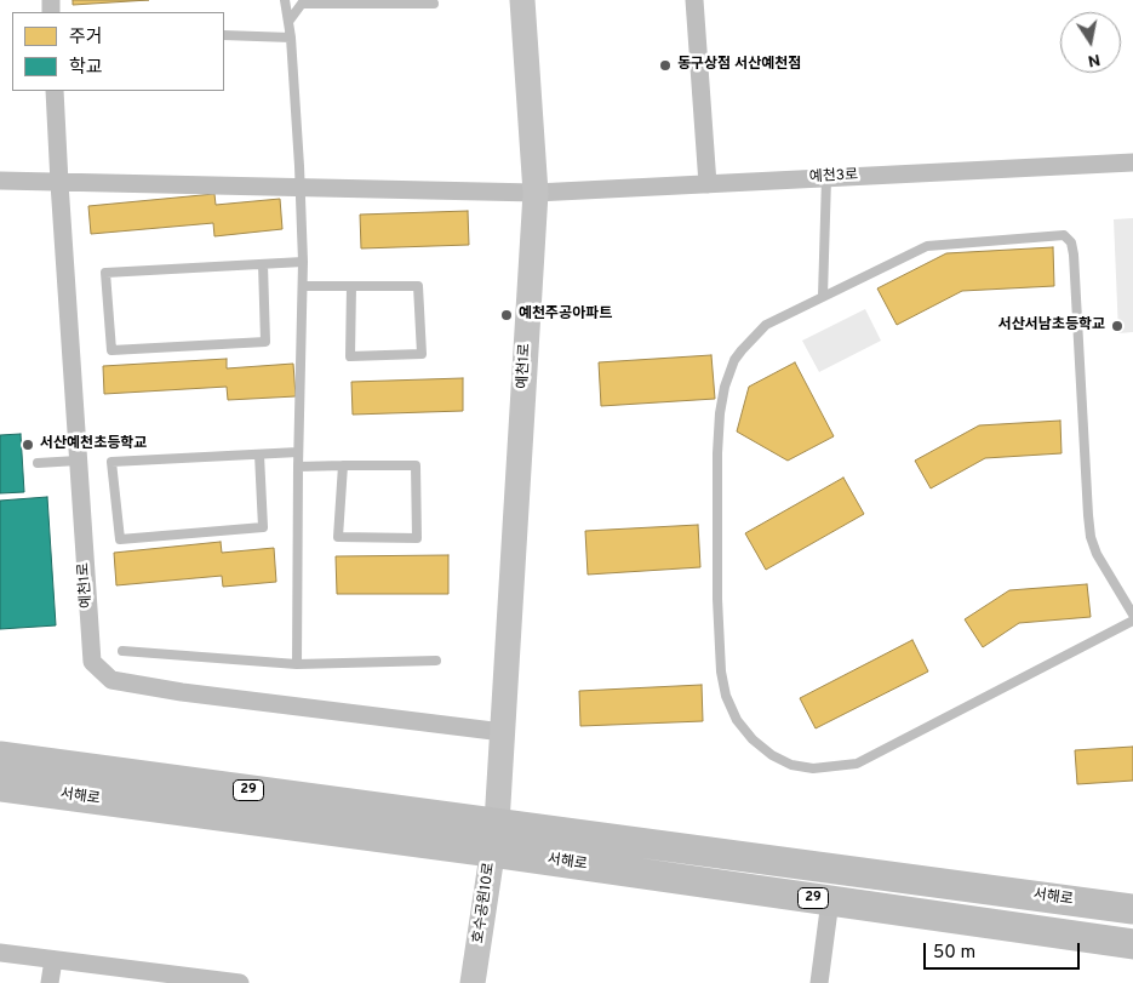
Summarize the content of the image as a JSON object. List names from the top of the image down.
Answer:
{
  "streets": {
    "main road": ["29", "서해로"],
    "street": ["예천3로", "예천1로", "호수공원10로"]
  },
  "crossings": [
    ["예천3로", "예천1로"],
    ["예천1로", "서해로"],
    ["예천1로", "호수공원10로"],
    ["서해로", "호수공원10로"]
  ],
  "places": [
    "동구상점 서산예천점",
    "예천주공아파트",
    "서산서남초등학교",
    "서산예천초등학교"
  ],
  "legend": ["주거", "학교"],
  "scale_bar": "50 m",
  "north": "bottom"
}
